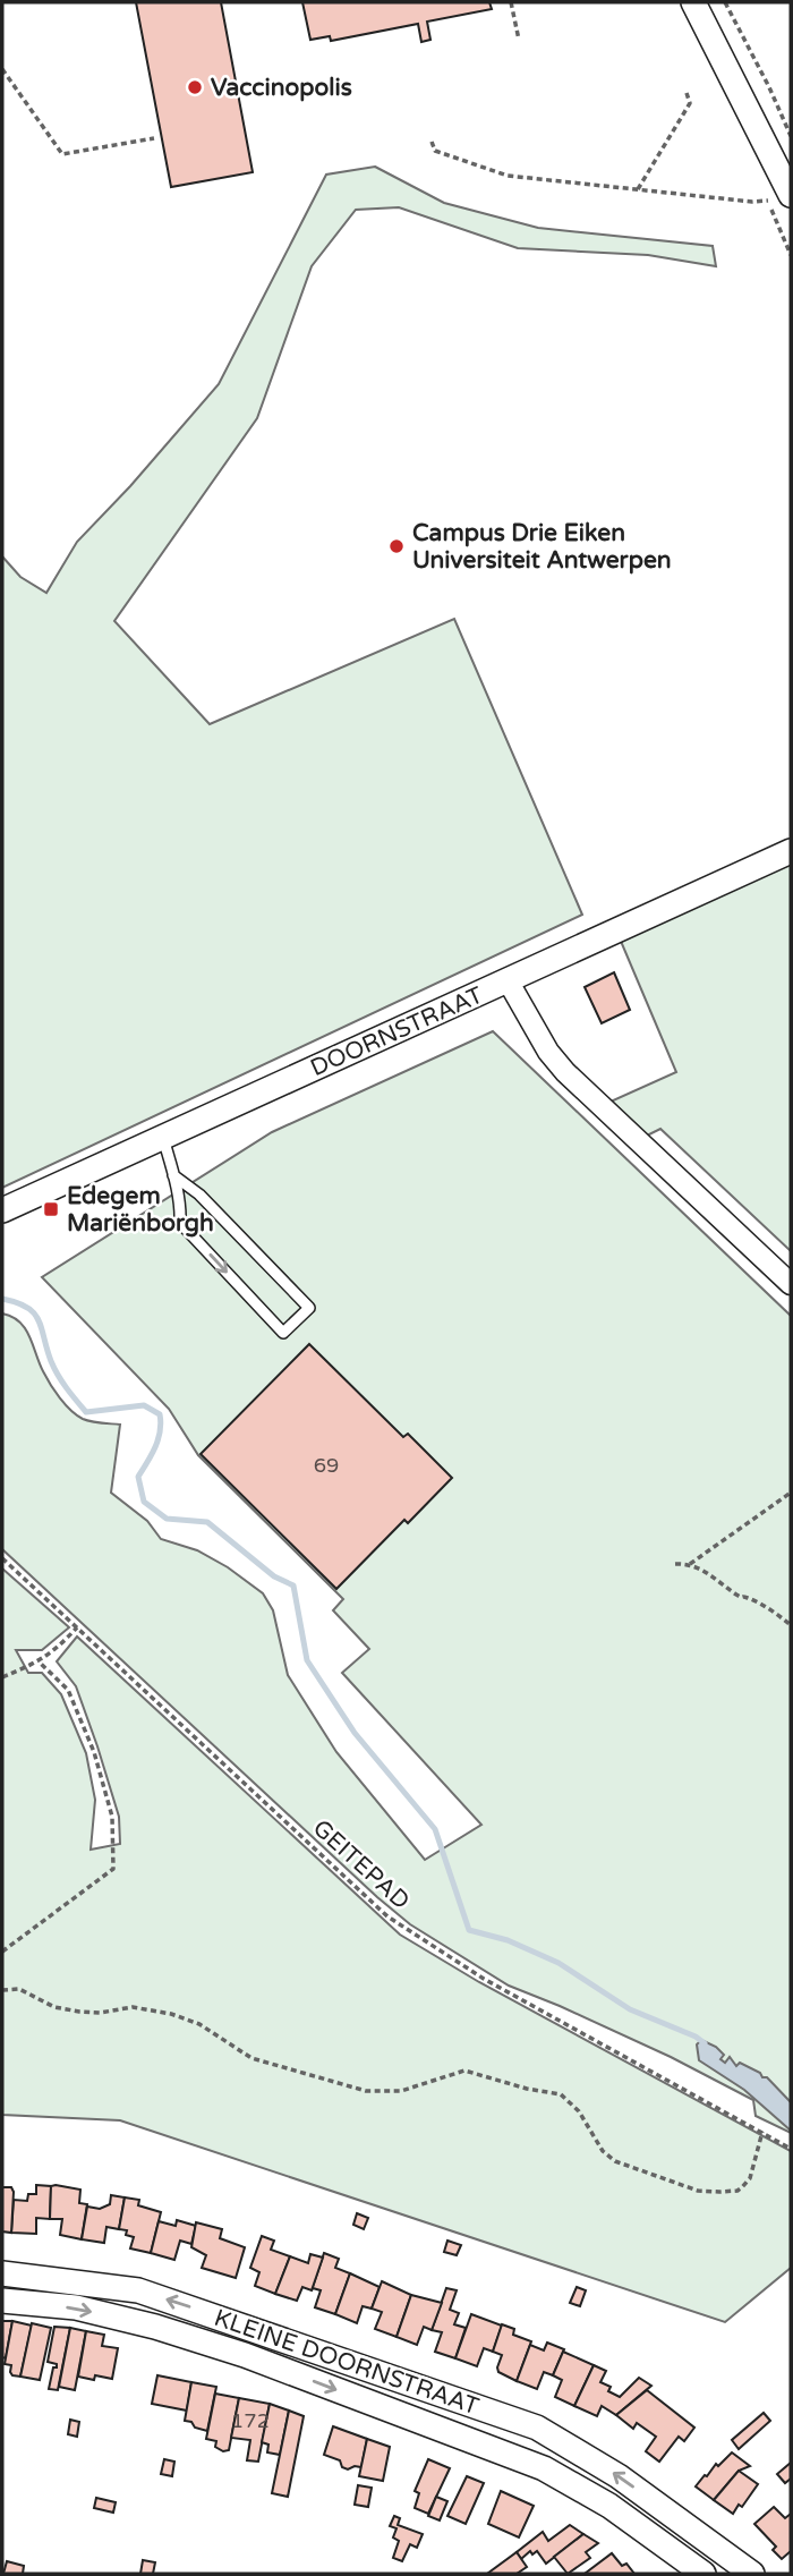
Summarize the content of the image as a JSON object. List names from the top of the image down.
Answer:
{
  "streets": {
    "street": ["DOORNSTRAAT", "KLEINE DOORNSTRAAT"],
    "path": ["GEITEPAD"]
  },
  "places": {
    "other": ["Vaccinopolis", "Campus Drie Eiken Universiteit Antwerpen"],
    "transit": ["Edegem Mariënborgh"]
  },
  "house_numbers": ["69", "172"]
}
